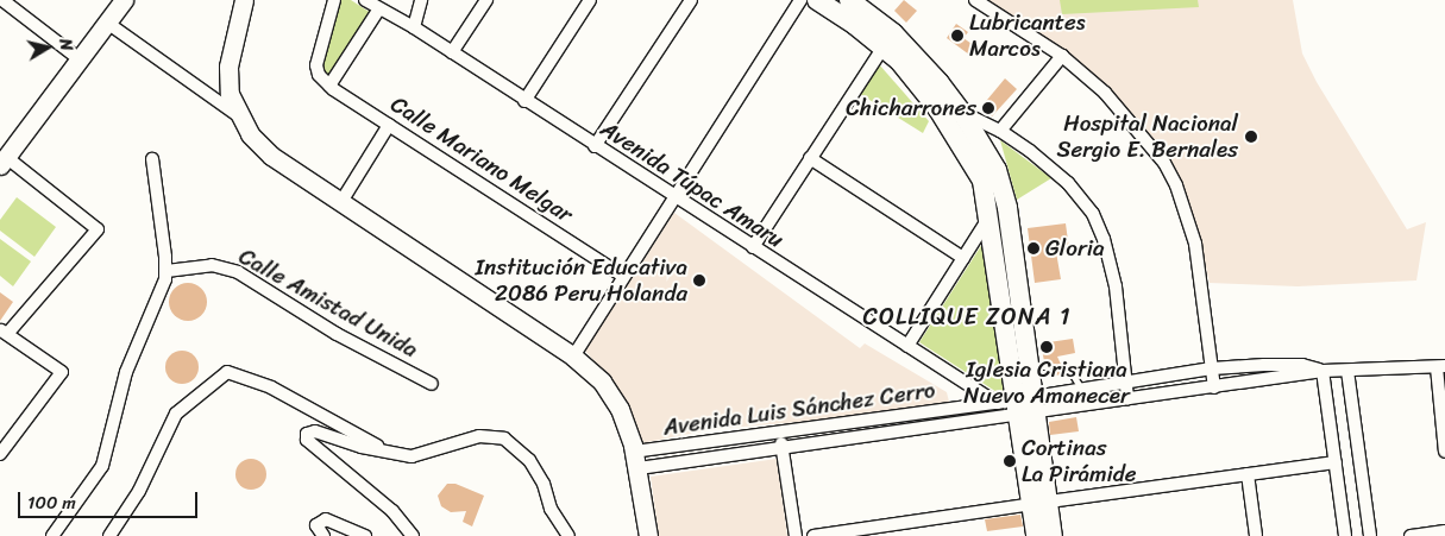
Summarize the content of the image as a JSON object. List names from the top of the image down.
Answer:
{
  "streets": {
    "street": [
      "Calle Mariano Melgar",
      "Avenida Túpac Amaru",
      "Calle Amistad Unida",
      "Avenida Luis Sánchez Cerro"
    ]
  },
  "crossings": [
    ["Avenida Túpac Amaru", "Avenida Luis Sánchez Cerro"]
  ],
  "districts": ["COLLIQUE ZONA 1"],
  "places": [
    "Lubricantes Marcos",
    "Chicharrones",
    "Hospital Nacional Sergio E. Bernales",
    "Gloria",
    "Institución Educativa 2086 Peru Holanda",
    "Iglesia Cristiana Nuevo Amanecer",
    "Cortinas La Pirámide"
  ],
  "scale_bar": "100 m",
  "north": "right"
}
